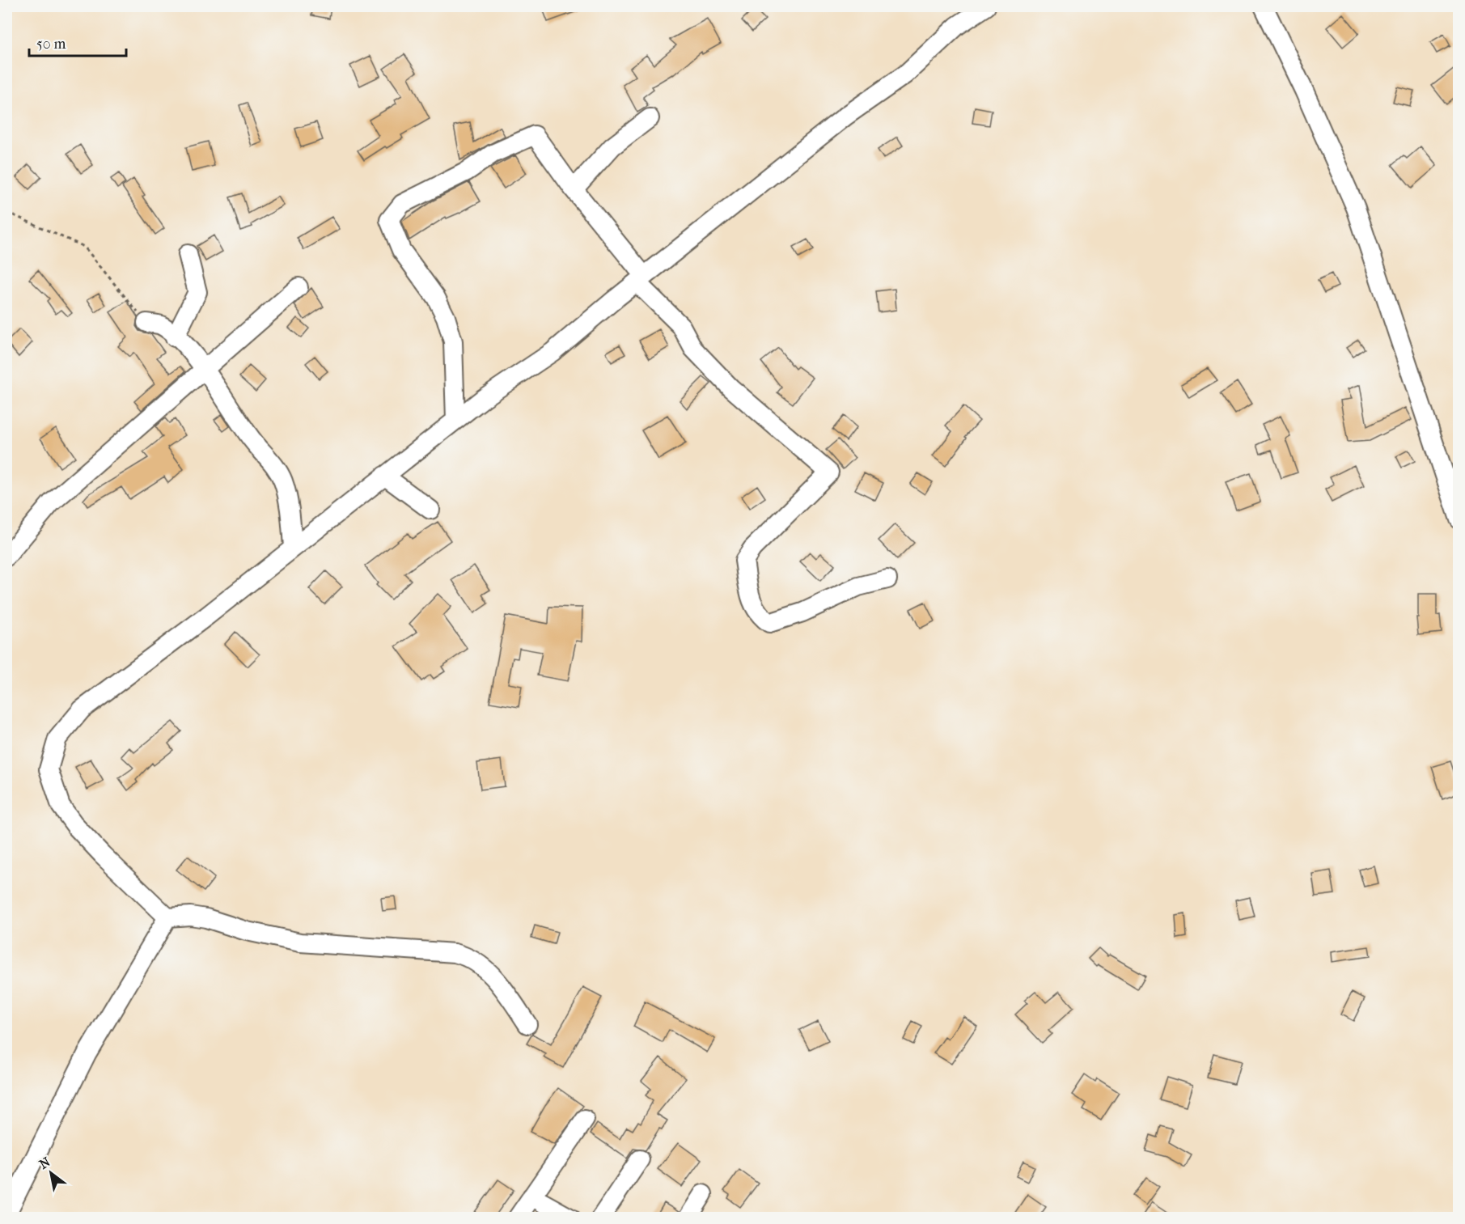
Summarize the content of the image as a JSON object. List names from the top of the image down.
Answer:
{
  "scale_bar": "50 m",
  "north": "top left"
}
